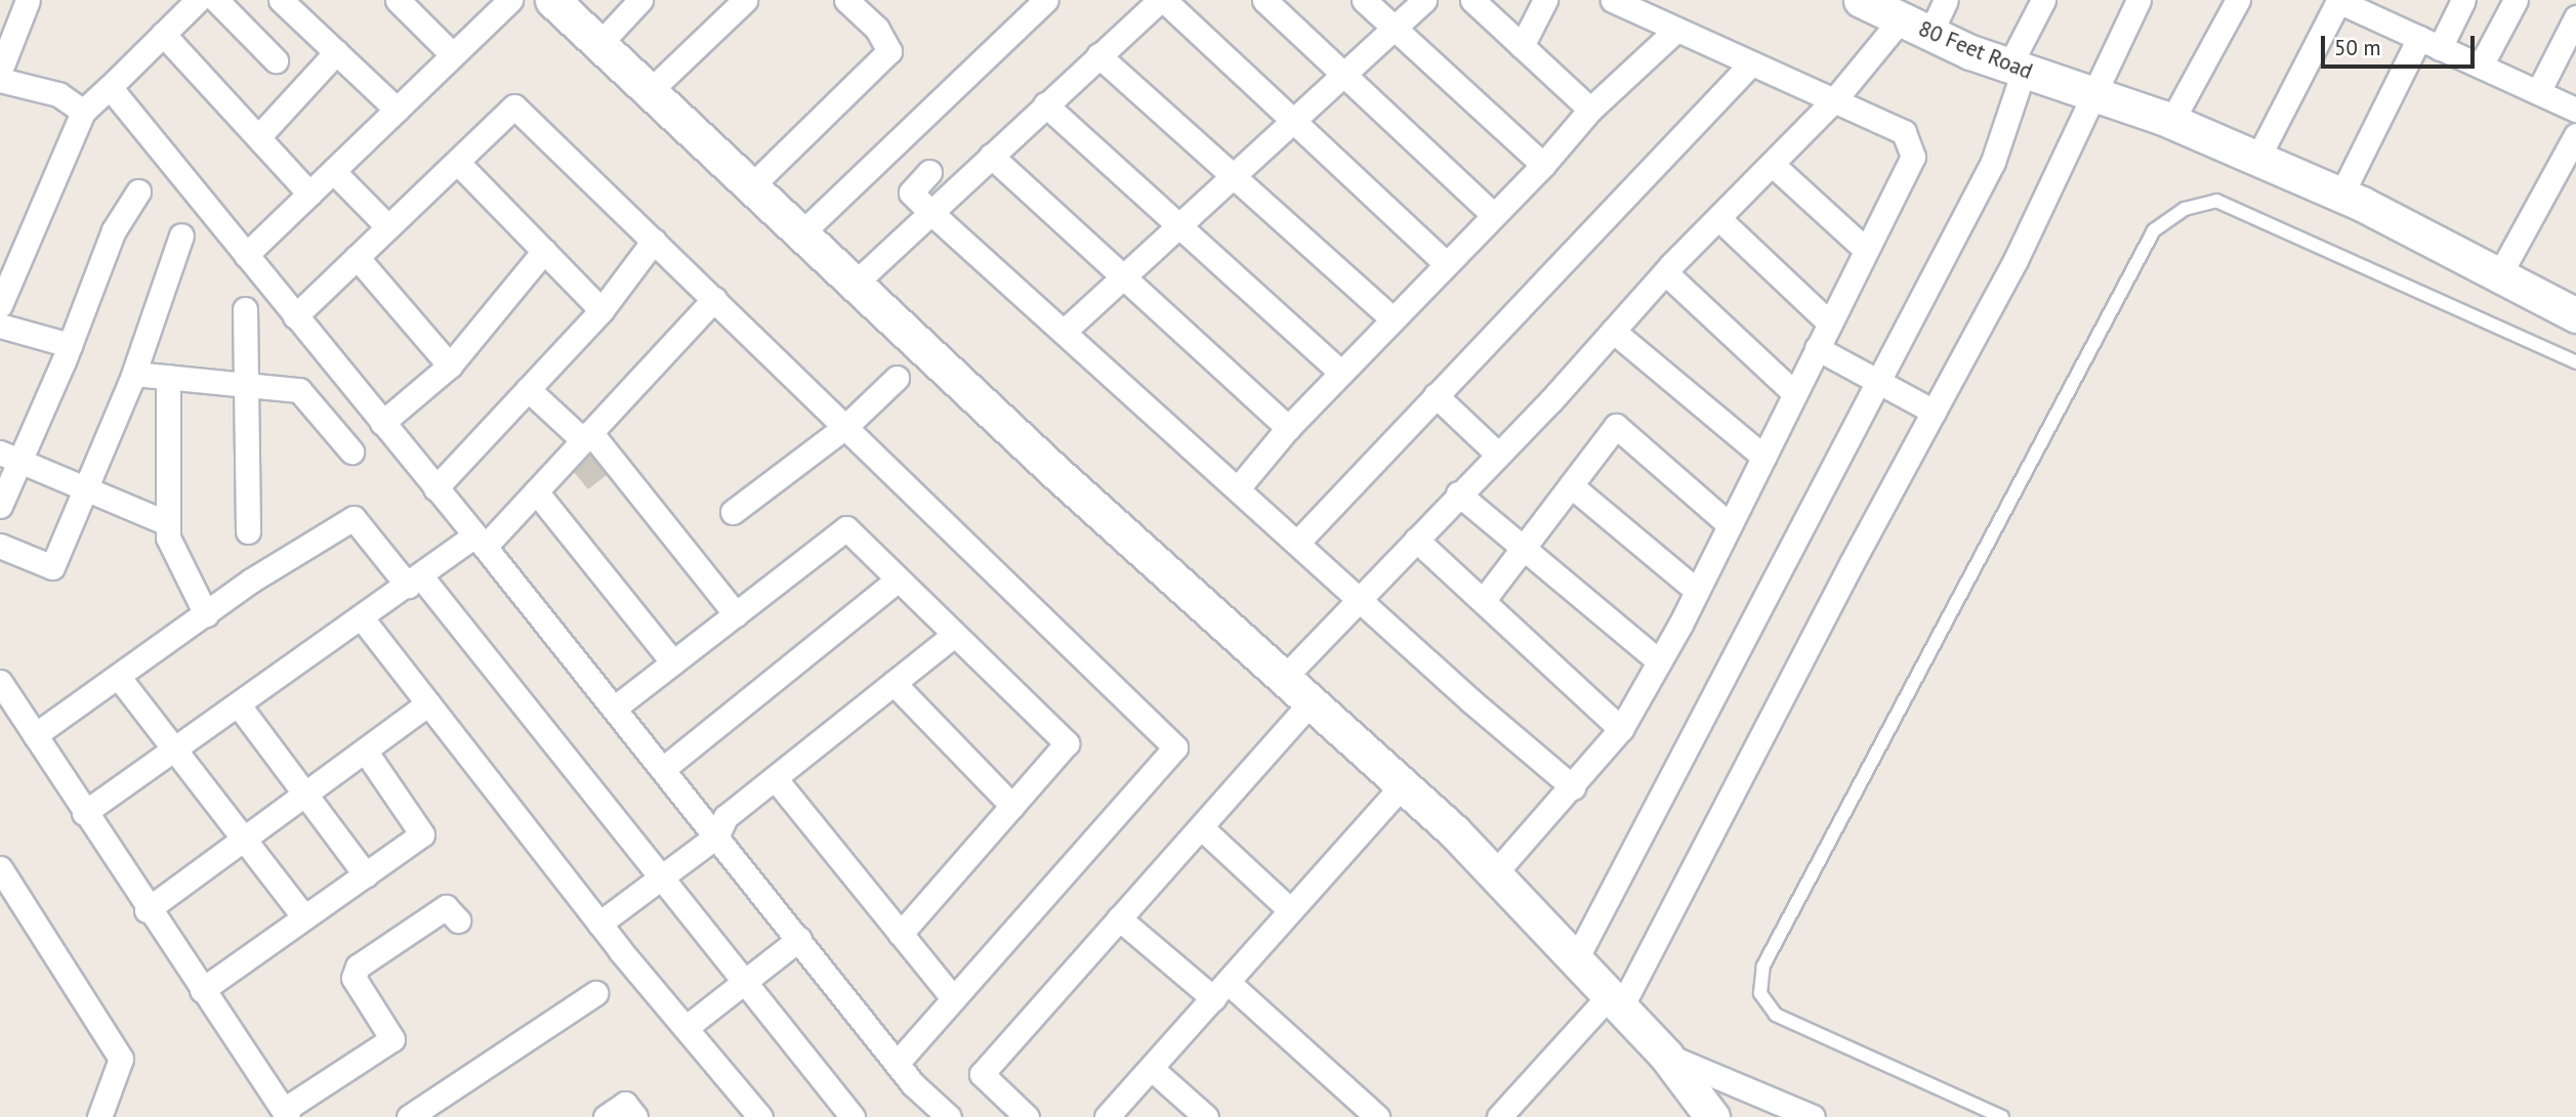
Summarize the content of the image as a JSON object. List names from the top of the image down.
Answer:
{
  "streets": {
    "street": ["80 Feet Road"]
  },
  "scale_bar": "50 m"
}
